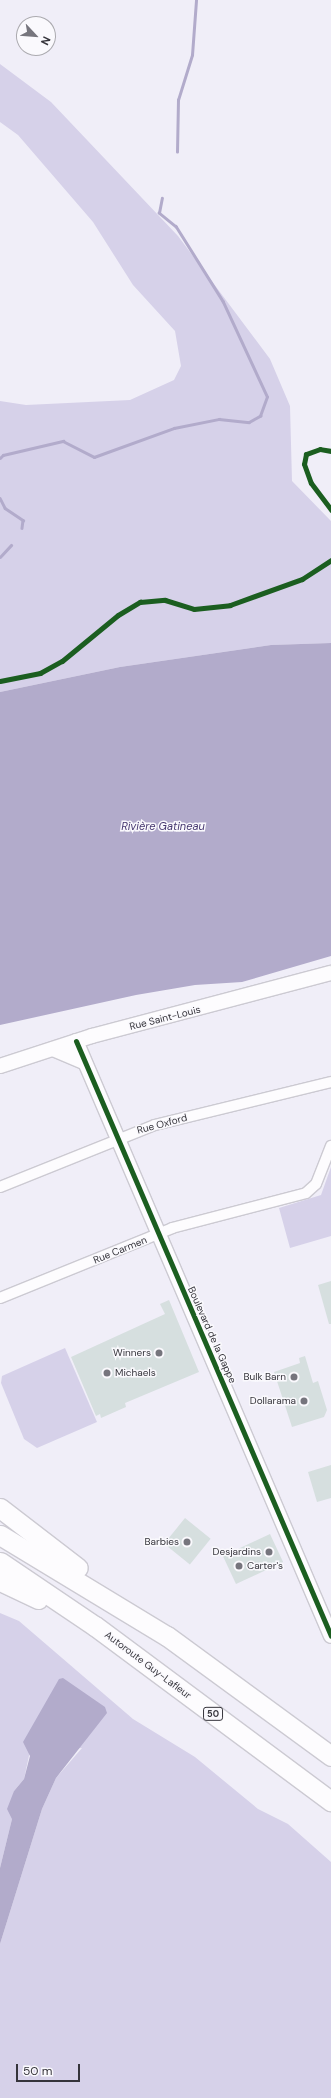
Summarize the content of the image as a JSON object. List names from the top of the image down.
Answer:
{
  "streets": {
    "highway": ["Autoroute Guy-Lafleur", "50"],
    "street": [
      "Rue Saint-Louis",
      "Rue Oxford",
      "Rue Carmen",
      "Boulevard de la Gappe"
    ]
  },
  "crossings": [
    ["Rue Saint-Louis", "Boulevard de la Gappe"],
    ["Rue Oxford", "Boulevard de la Gappe"],
    ["Rue Carmen", "Boulevard de la Gappe"]
  ],
  "water": ["Rivière Gatineau"],
  "places": [
    "Winners",
    "Michaels",
    "Bulk Barn",
    "Dollarama",
    "Barbies",
    "Desjardins",
    "Carter's"
  ],
  "scale_bar": "50 m",
  "north": "bottom right"
}
